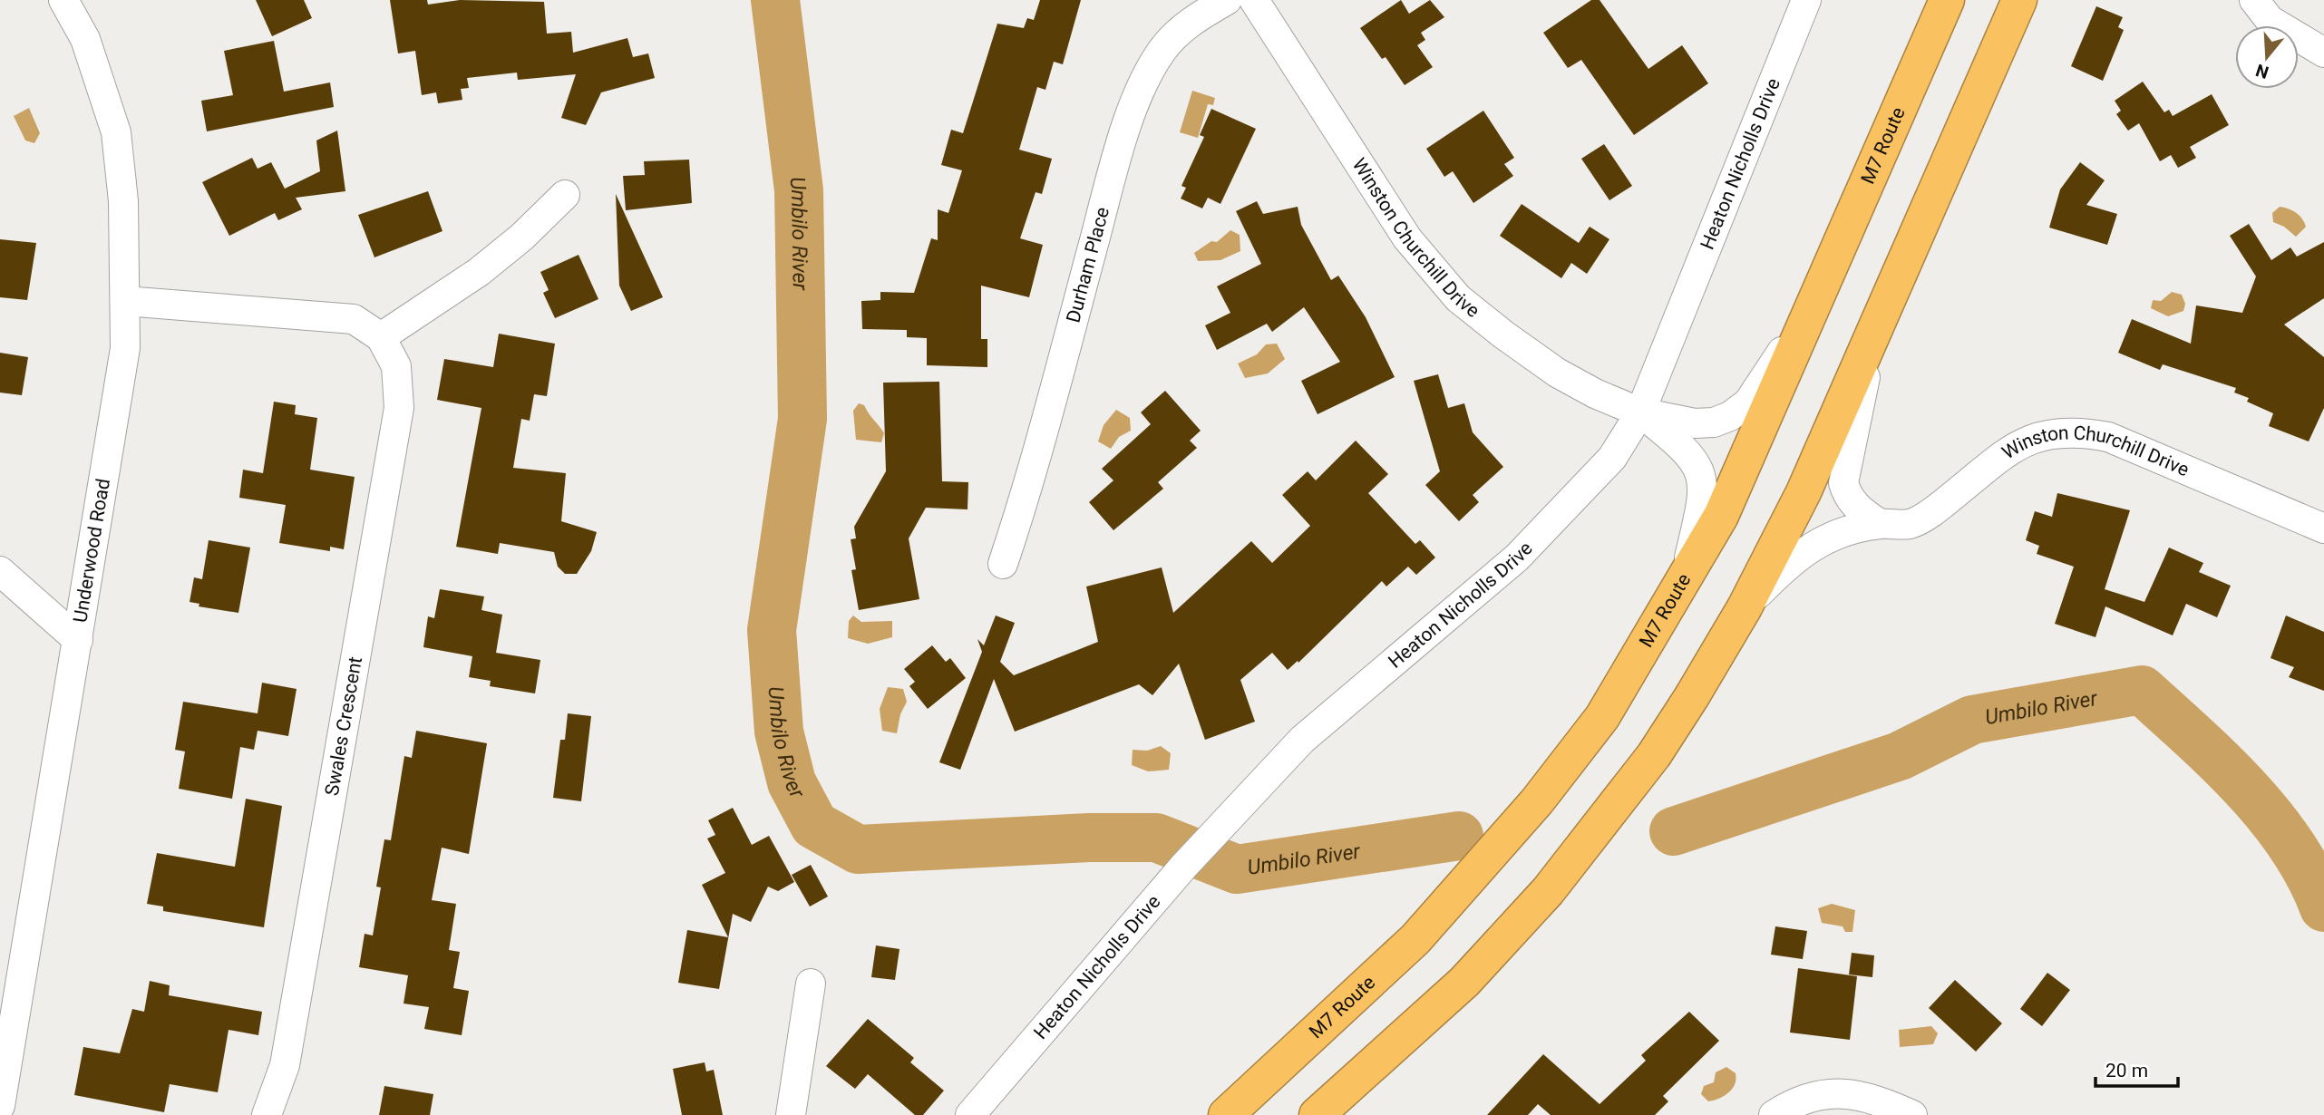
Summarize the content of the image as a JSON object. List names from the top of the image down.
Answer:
{
  "streets": {
    "highway": ["M7 Route"],
    "street": [
      "Heaton Nicholls Drive",
      "Winston Churchill Drive",
      "Durham Place",
      "Underwood Road",
      "Swales Crescent"
    ]
  },
  "crossings": [
    ["Heaton Nicholls Drive", "Winston Churchill Drive"],
    ["Underwood Road", "Swales Crescent"]
  ],
  "water": ["Umbilo River"],
  "scale_bar": "20 m",
  "north": "bottom"
}
